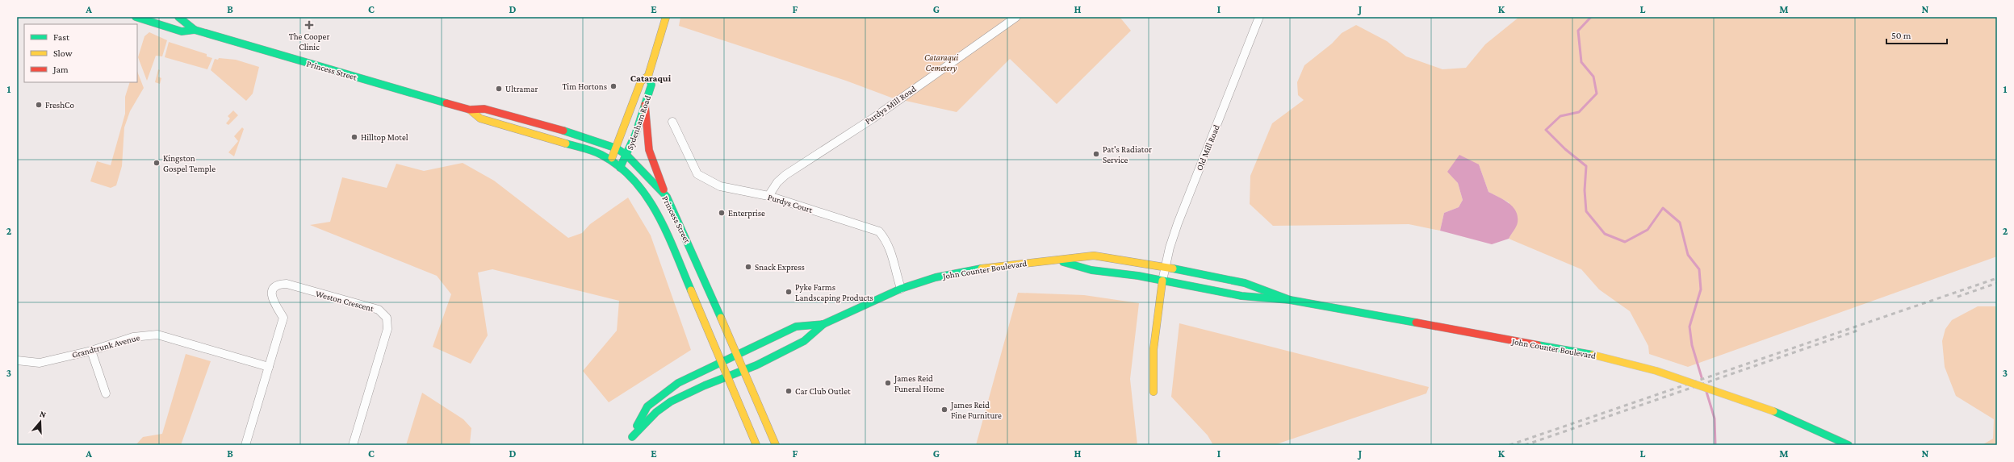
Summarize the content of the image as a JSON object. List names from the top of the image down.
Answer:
{
  "streets": {
    "main road": ["Princess Street", "Sydenham Road", "John Counter Boulevard"],
    "street": [
      "Purdys Mill Road",
      "Old Mill Road",
      "Purdys Court",
      "Weston Crescent",
      "Grandtrunk Avenue"
    ]
  },
  "crossings": [
    ["Princess Street", "Sydenham Road"],
    ["Princess Street", "John Counter Boulevard"],
    ["Purdys Mill Road", "Purdys Court"],
    ["Old Mill Road", "John Counter Boulevard"],
    ["Purdys Court", "John Counter Boulevard"],
    ["Weston Crescent", "Grandtrunk Avenue"]
  ],
  "districts": ["Cataraqui"],
  "parks": ["Cataraqui Cemetery"],
  "places": {
    "health": ["The Cooper Clinic"],
    "other": [
      "Tim Hortons",
      "Ultramar",
      "FreshCo",
      "Hilltop Motel",
      "Pat's Radiator Service",
      "Kingston Gospel Temple",
      "Enterprise",
      "Snack Express",
      "Pyke Farms Landscaping Products",
      "James Reid Funeral Home",
      "Car Club Outlet",
      "James Reid Fine Furniture"
    ]
  },
  "legend": ["Fast", "Slow", "Jam"],
  "scale_bar": "50 m",
  "north": "top",
  "grid": {
    "columns": [
      "A",
      "B",
      "C",
      "D",
      "E",
      "F",
      "G",
      "H",
      "I",
      "J",
      "K",
      "L",
      "M",
      "N"
    ],
    "rows": ["1", "2", "3"]
  }
}
